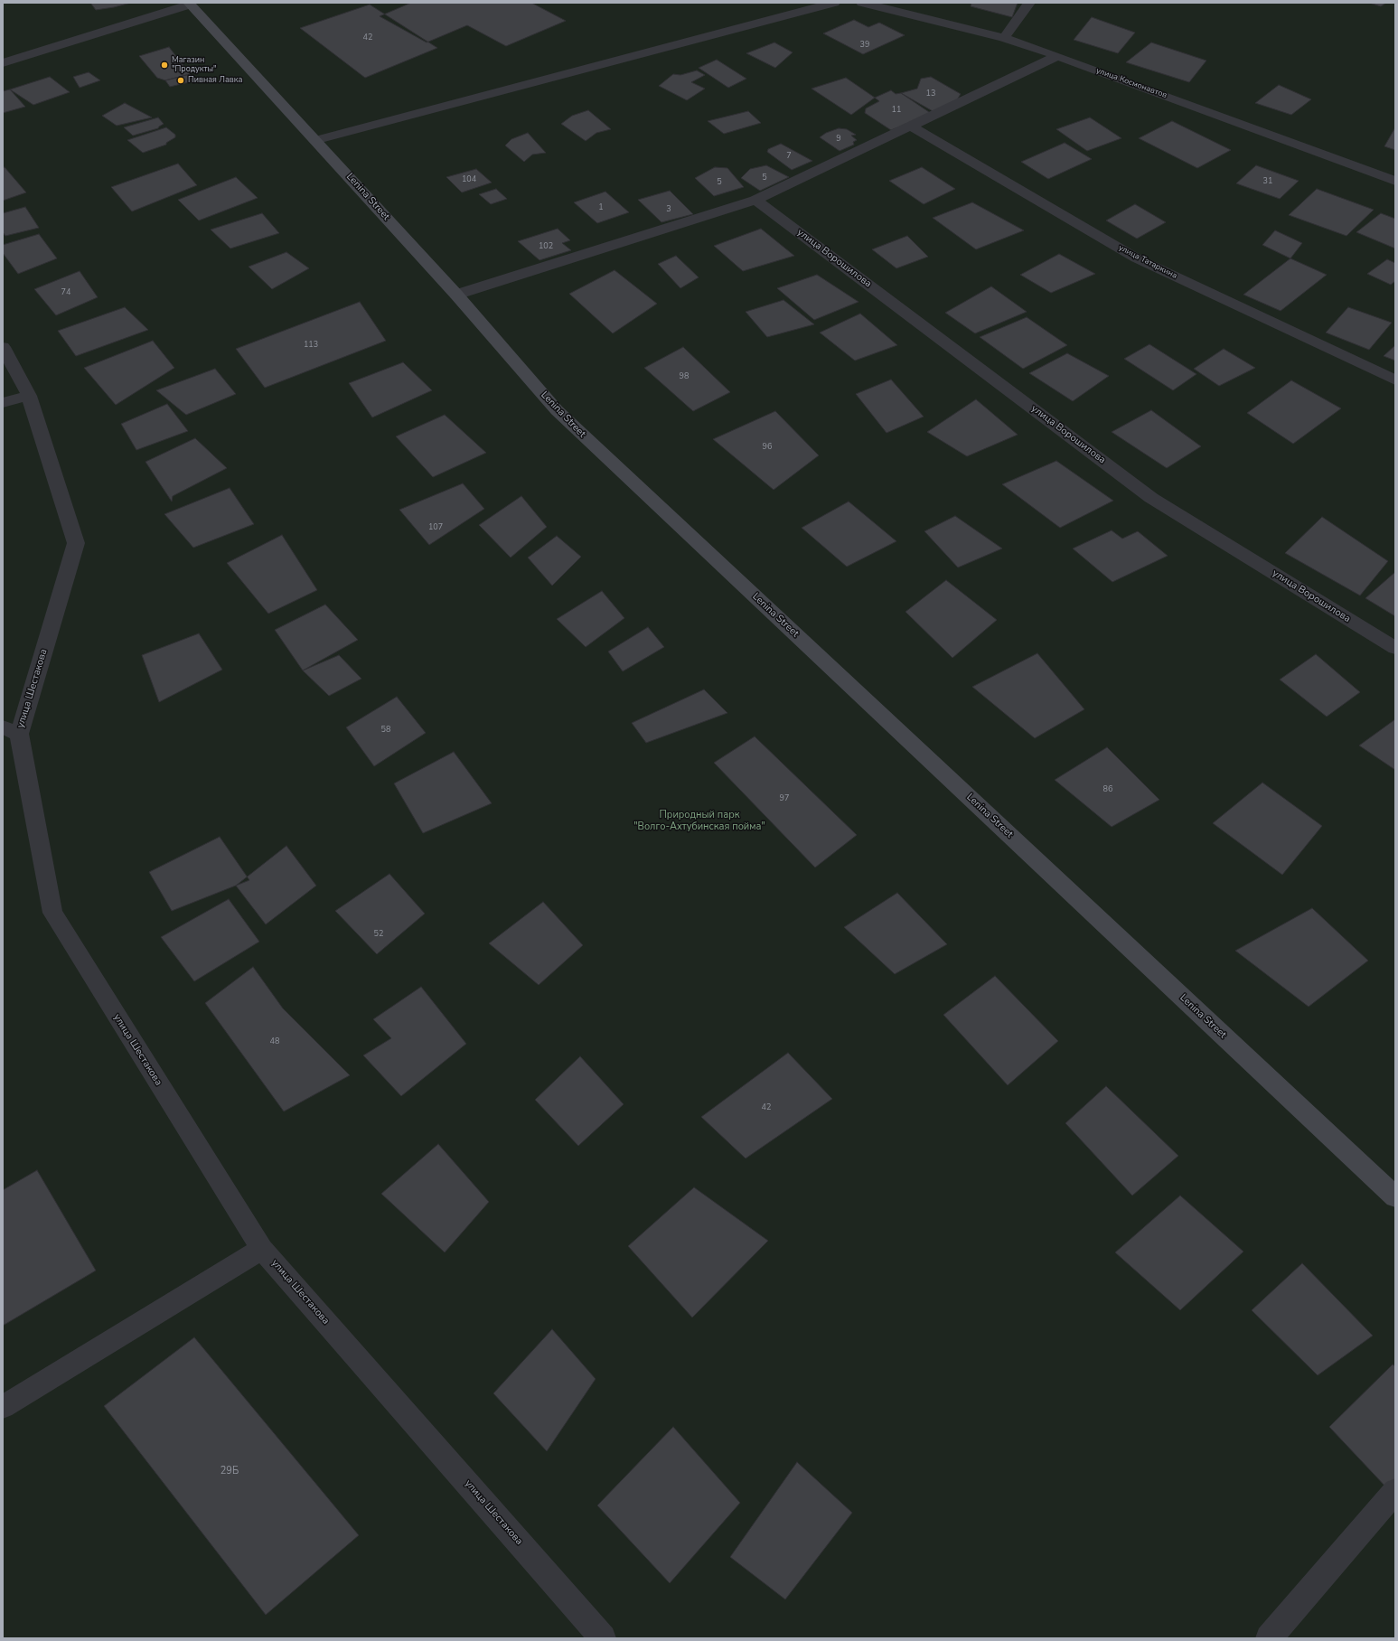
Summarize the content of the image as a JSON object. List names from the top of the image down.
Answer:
{
  "streets": {
    "street": [
      "улица Космонавтов",
      "Lenina Street",
      "улица Ворошилова",
      "улица Татаркина",
      "улица Шестакова"
    ]
  },
  "parks": ["Природный парк \"Волго-Ахтубинская пойма\""],
  "places": ["Магазин \"Продукты\"", "Пивная Лавка"],
  "house_numbers": [
    "42",
    "39",
    "13",
    "11",
    "9",
    "7",
    "5",
    "104",
    "31",
    "5",
    "1",
    "3",
    "102",
    "74",
    "113",
    "98",
    "96",
    "107",
    "58",
    "86",
    "97",
    "52",
    "48",
    "42",
    "29Б"
  ]
}
